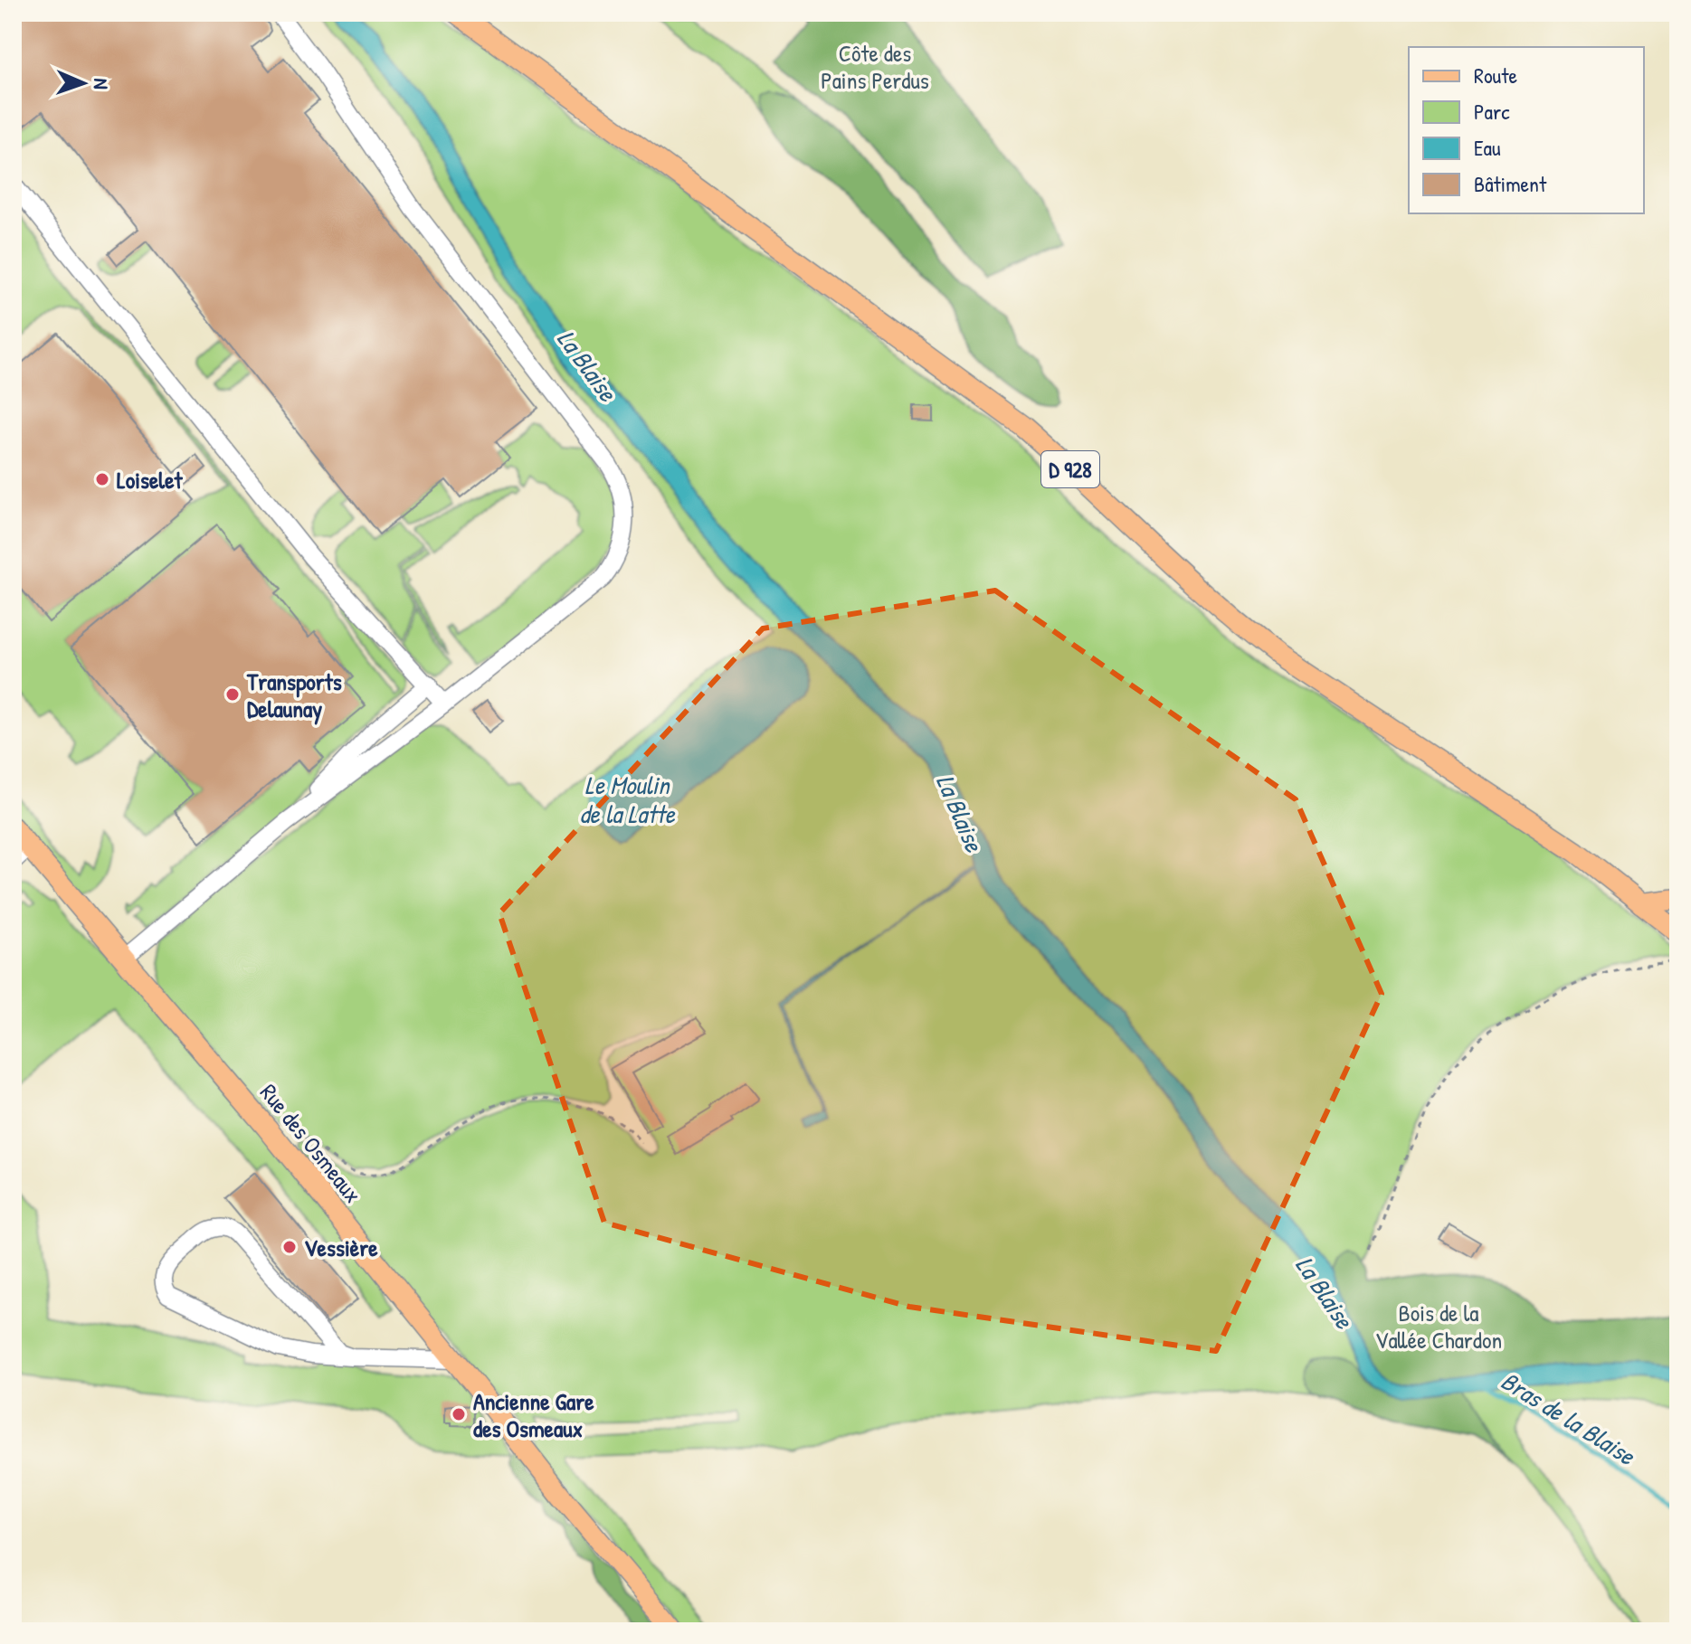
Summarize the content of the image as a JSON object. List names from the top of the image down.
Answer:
{
  "streets": {
    "main road": ["D 928", "Rue des Osmeaux"]
  },
  "water": ["La Blaise", "Le Moulin de la Latte", "Bras de la Blaise"],
  "parks": ["Côte des Pains Perdus", "Bois de la Vallée Chardon"],
  "places": [
    "Loiselet",
    "Transports Delaunay",
    "Vessière",
    "Ancienne Gare des Osmeaux"
  ],
  "legend": [
    "Route",
    "Parc",
    "Eau",
    "Bâtiment"
  ],
  "north": "right"
}
